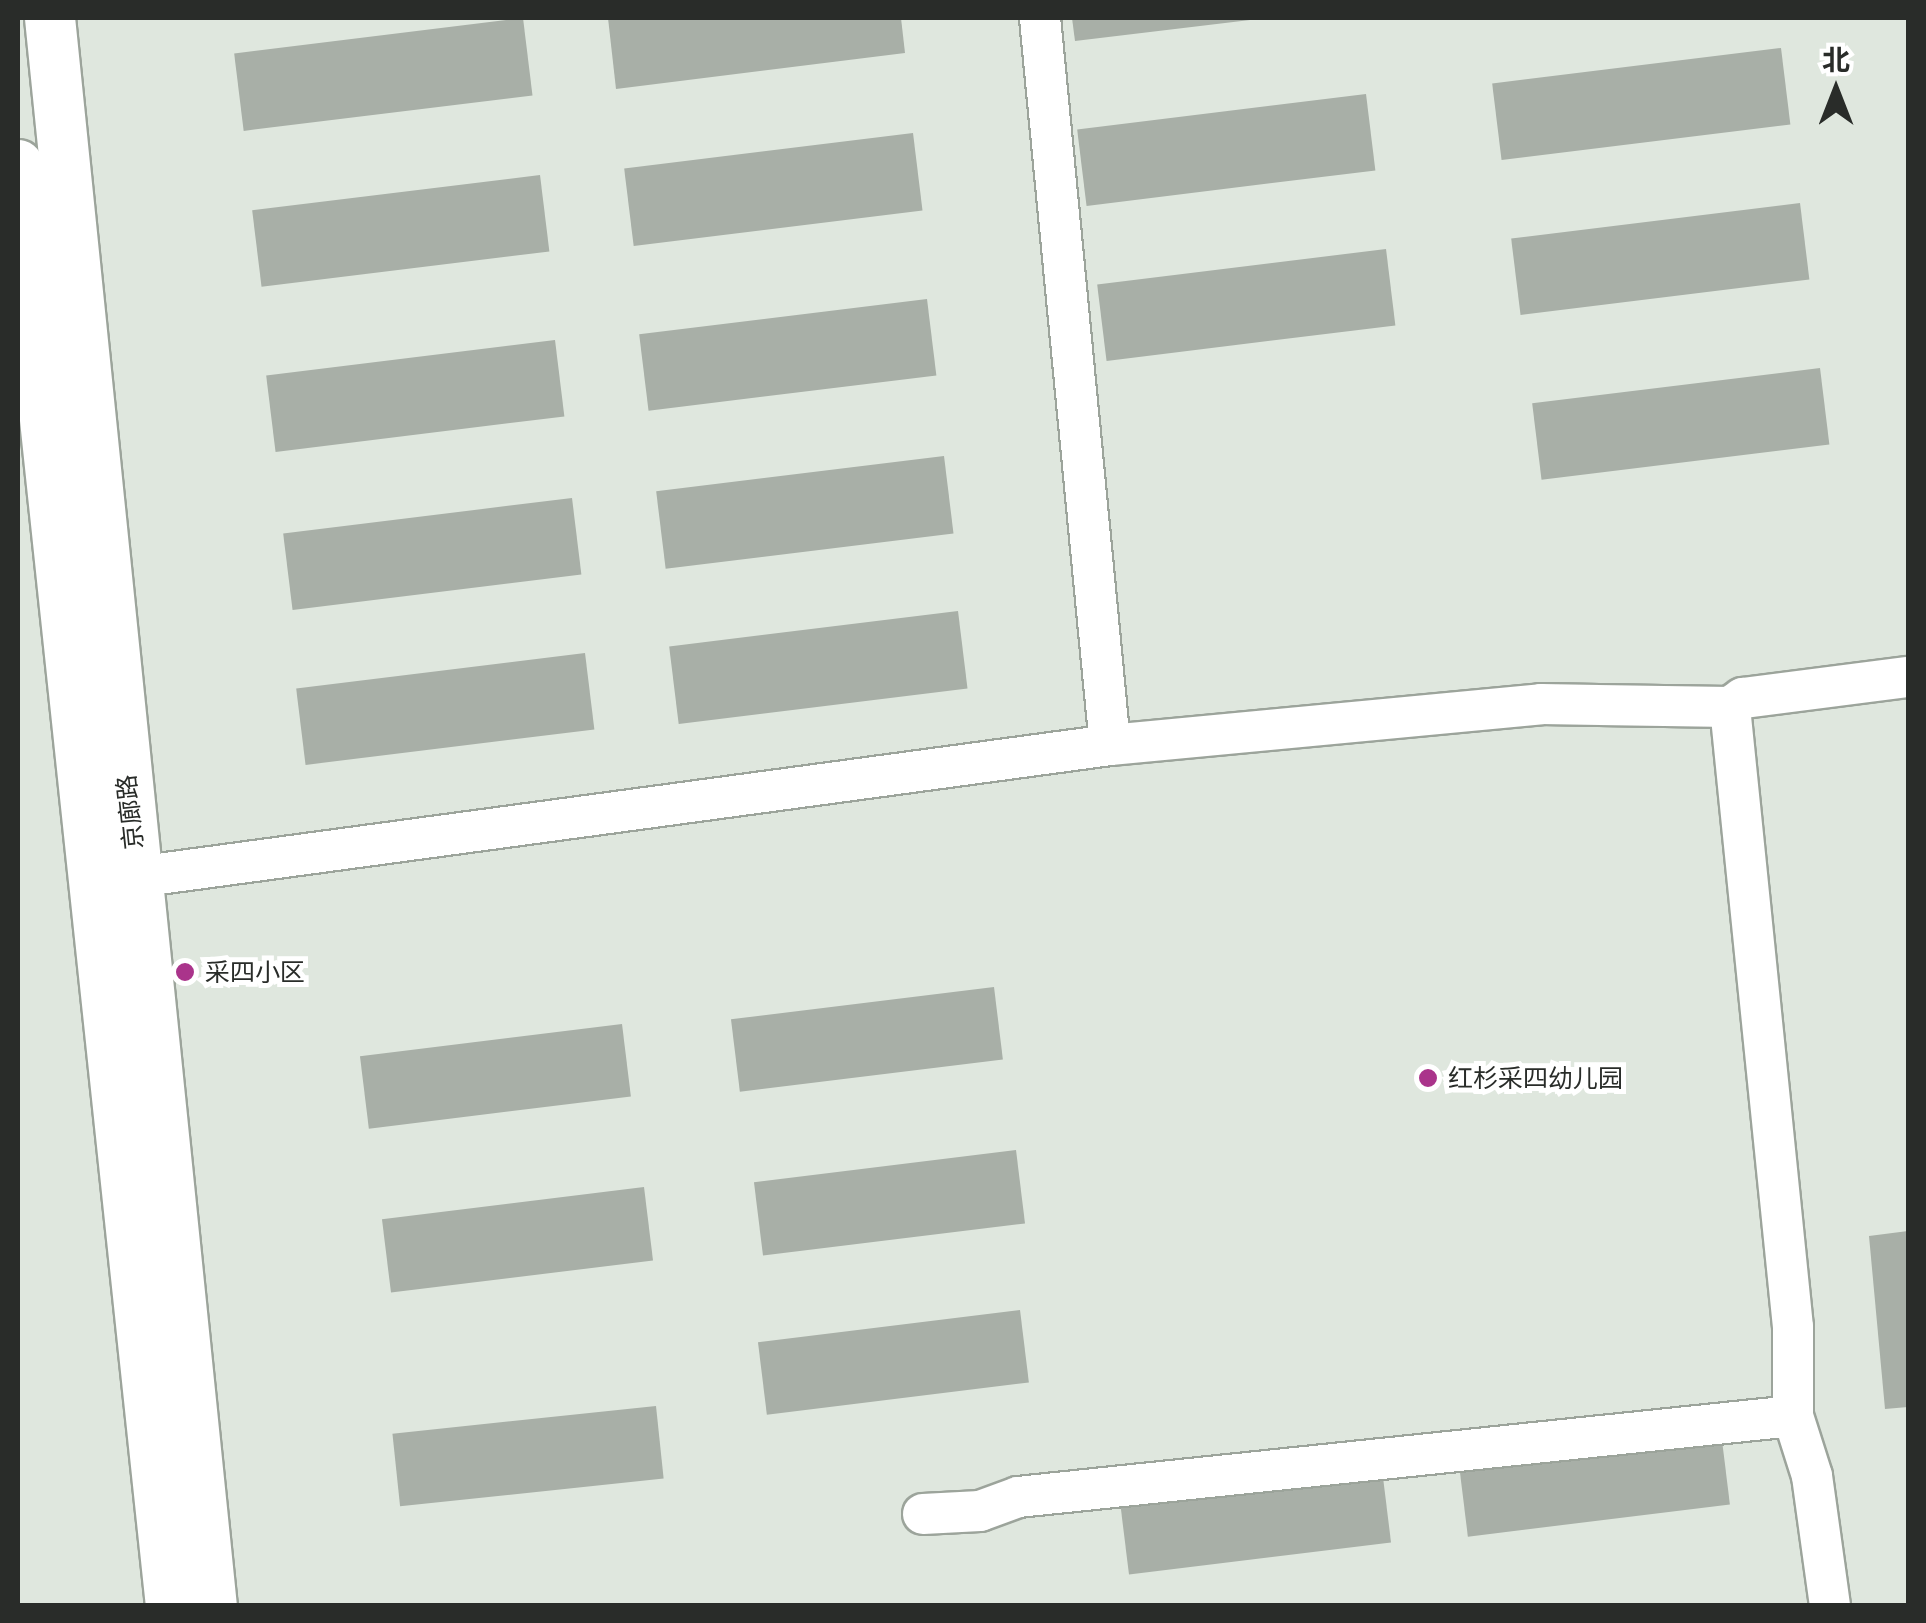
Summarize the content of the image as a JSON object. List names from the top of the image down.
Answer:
{
  "streets": {
    "street": ["京廊路"]
  },
  "places": ["采四小区", "红杉采四幼儿园"],
  "north": "top"
}
